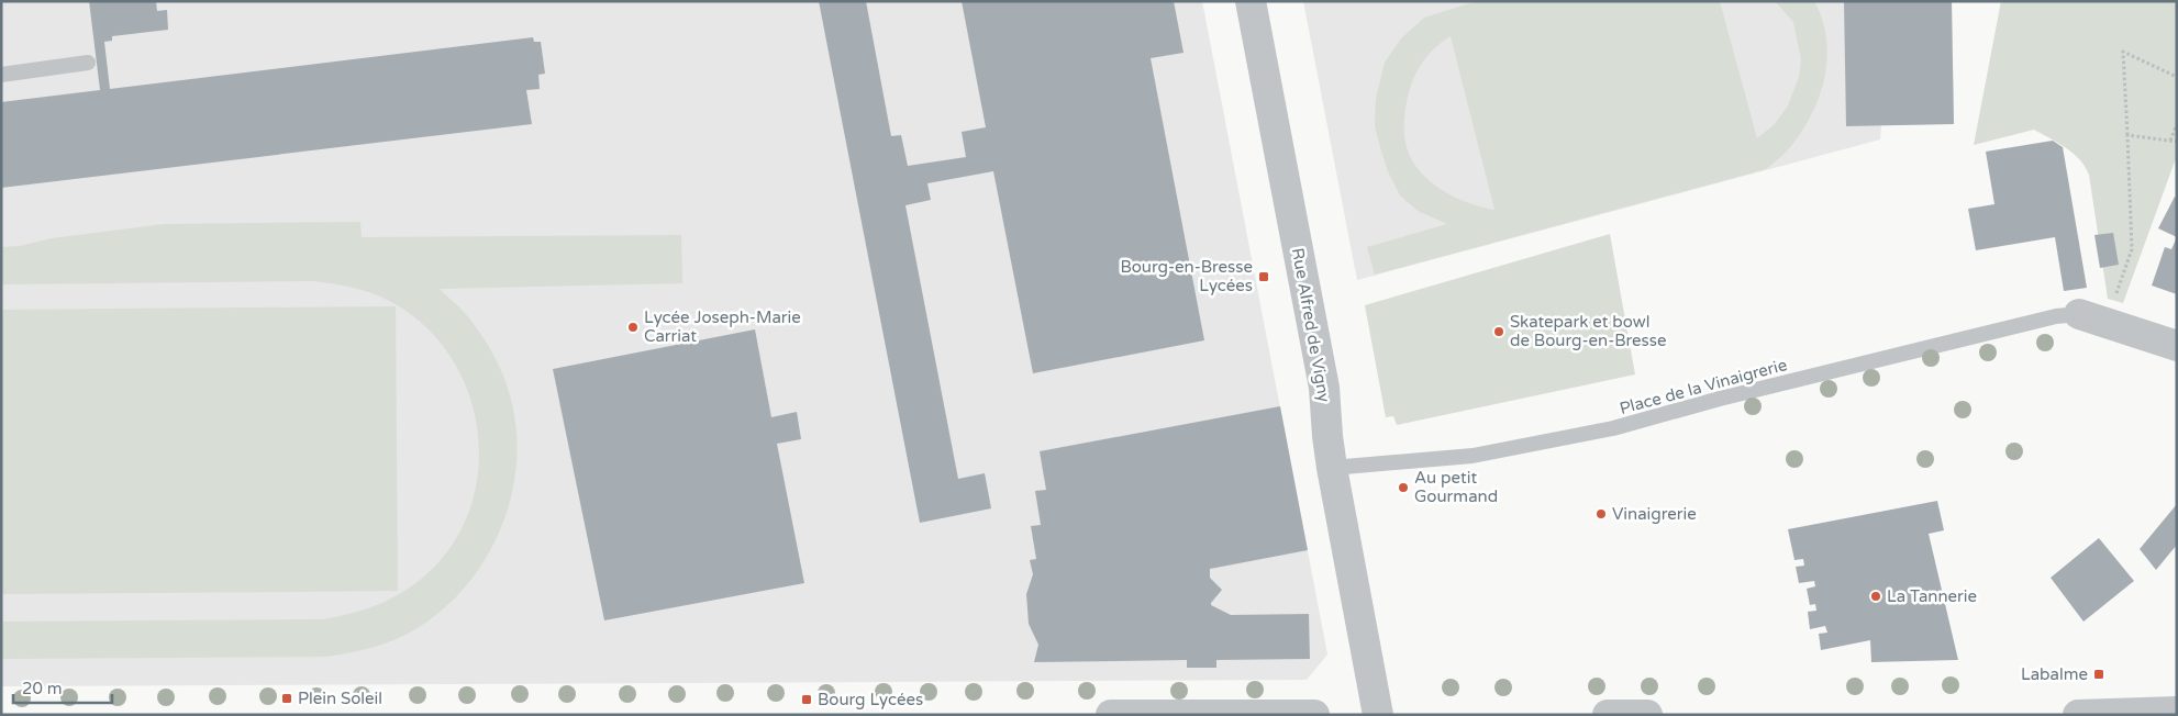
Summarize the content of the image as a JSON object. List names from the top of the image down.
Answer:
{
  "streets": {
    "street": ["Rue Alfred de Vigny"],
    "lane": ["Place de la Vinaigrerie"]
  },
  "crossings": [
    ["Rue Alfred de Vigny", "Place de la Vinaigrerie"]
  ],
  "places": {
    "transit": [
      "Bourg-en-Bresse Lycées",
      "Labalme",
      "Plein Soleil",
      "Bourg Lycées"
    ],
    "other": [
      "Lycée Joseph-Marie Carriat",
      "Skatepark et bowl de Bourg-en-Bresse",
      "Au petit Gourmand",
      "Vinaigrerie",
      "La Tannerie"
    ]
  },
  "scale_bar": "20 m"
}
